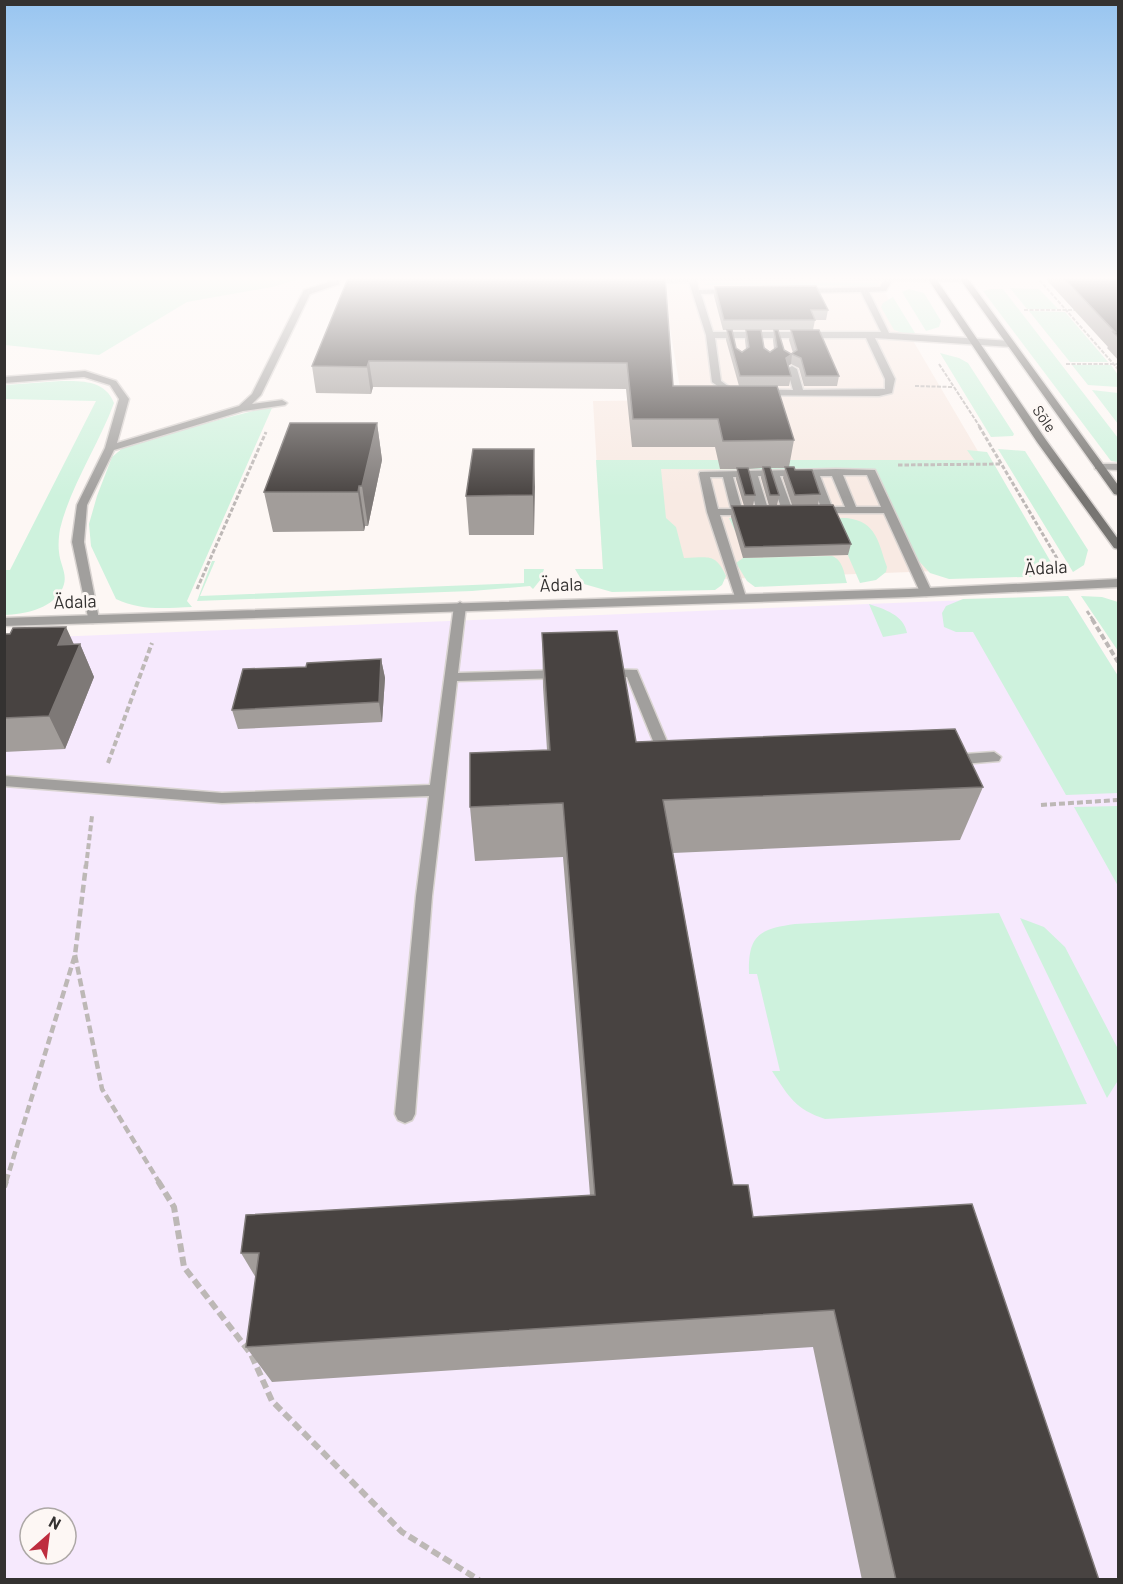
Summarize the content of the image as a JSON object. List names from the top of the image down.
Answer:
{
  "streets": {
    "main road": ["Sõle"],
    "street": ["Ädala"]
  },
  "north": "top right"
}
